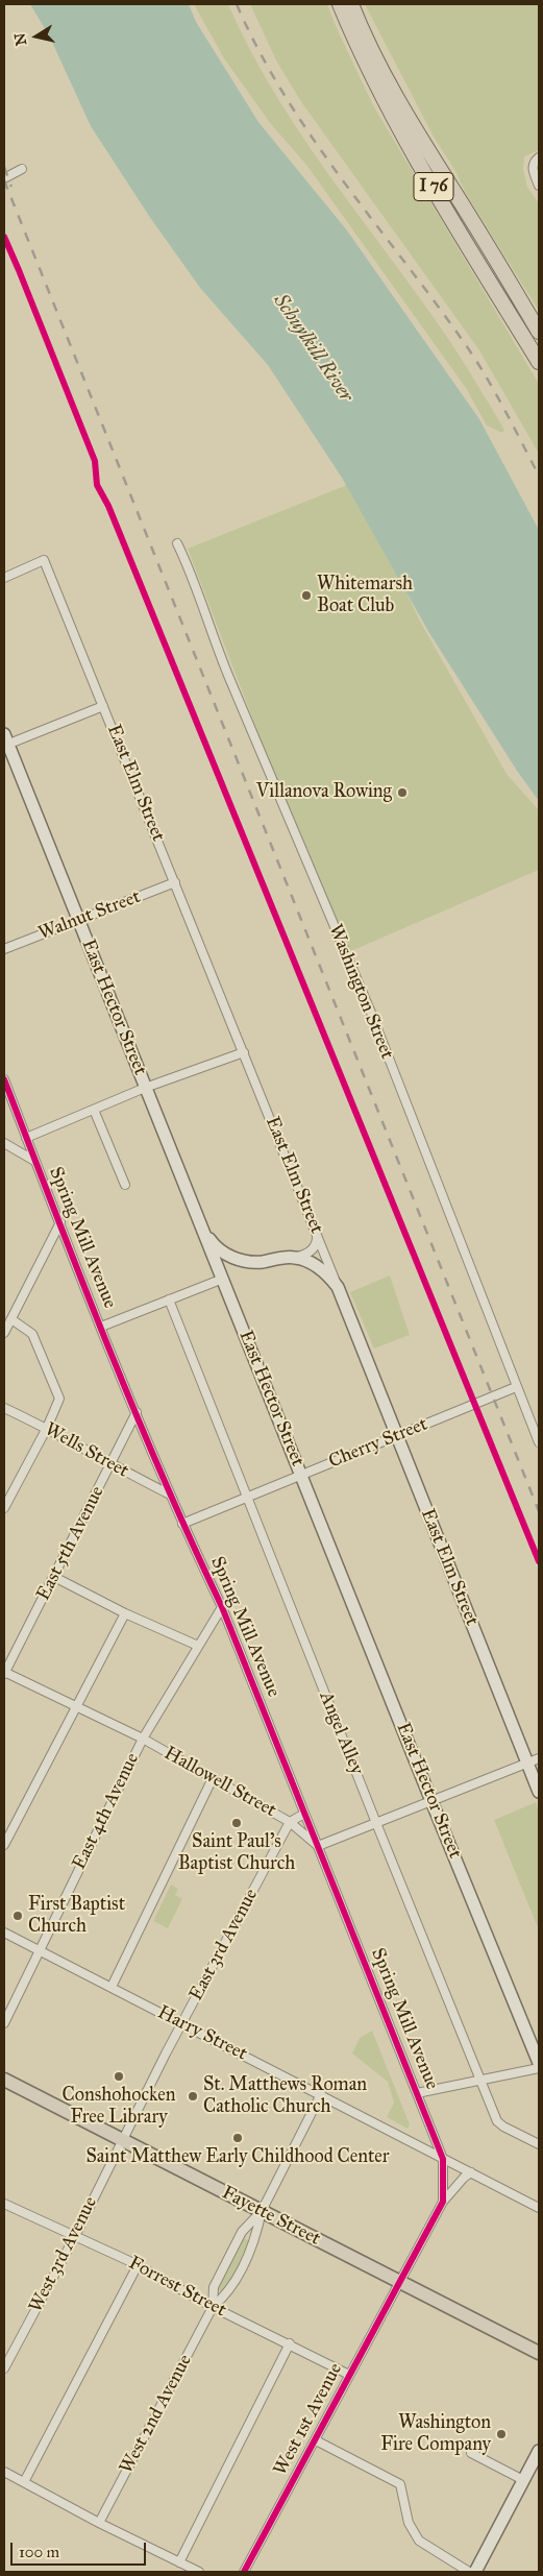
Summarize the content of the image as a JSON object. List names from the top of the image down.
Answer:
{
  "streets": {
    "highway": ["I 76"],
    "main road": ["East Elm Street", "East Hector Street", "Fayette Street"],
    "street": [
      "Walnut Street",
      "Washington Street",
      "Spring Mill Avenue",
      "Cherry Street",
      "Wells Street",
      "East 5th Avenue",
      "Angel Alley",
      "Hallowell Street",
      "East 4th Avenue",
      "East 3rd Avenue",
      "Harry Street",
      "West 3rd Avenue",
      "Forrest Street",
      "West 2nd Avenue",
      "West 1st Avenue"
    ]
  },
  "crossings": [
    ["East Elm Street", "Walnut Street"],
    ["East Elm Street", "Cherry Street"],
    ["Walnut Street", "East Hector Street"],
    ["Washington Street", "Cherry Street"],
    ["East Hector Street", "Cherry Street"],
    ["Spring Mill Avenue", "Cherry Street"],
    ["Spring Mill Avenue", "Wells Street"],
    ["Spring Mill Avenue", "East 5th Avenue"],
    ["Spring Mill Avenue", "Hallowell Street"],
    ["Spring Mill Avenue", "East 4th Avenue"],
    ["Spring Mill Avenue", "Harry Street"],
    ["Cherry Street", "Angel Alley"],
    ["Wells Street", "East 5th Avenue"],
    ["East 5th Avenue", "Hallowell Street"],
    ["Hallowell Street", "East 4th Avenue"],
    ["Hallowell Street", "East 3rd Avenue"],
    ["East 4th Avenue", "Harry Street"],
    ["East 3rd Avenue", "Harry Street"],
    ["East 3rd Avenue", "Fayette Street"],
    ["East 3rd Avenue", "West 3rd Avenue"],
    ["Harry Street", "West 1st Avenue"],
    ["Fayette Street", "West 3rd Avenue"],
    ["Fayette Street", "West 2nd Avenue"],
    ["Fayette Street", "West 1st Avenue"],
    ["West 3rd Avenue", "Forrest Street"],
    ["Forrest Street", "West 2nd Avenue"],
    ["Forrest Street", "West 1st Avenue"]
  ],
  "water": ["Schuylkill River"],
  "places": [
    "Whitemarsh Boat Club",
    "Villanova Rowing",
    "Saint Paul's Baptist Church",
    "First Baptist Church",
    "Conshohocken Free Library",
    "St. Matthews Roman Catholic Church",
    "Saint Matthew Early Childhood Center",
    "Washington Fire Company"
  ],
  "scale_bar": "100 m",
  "north": "left"
}
